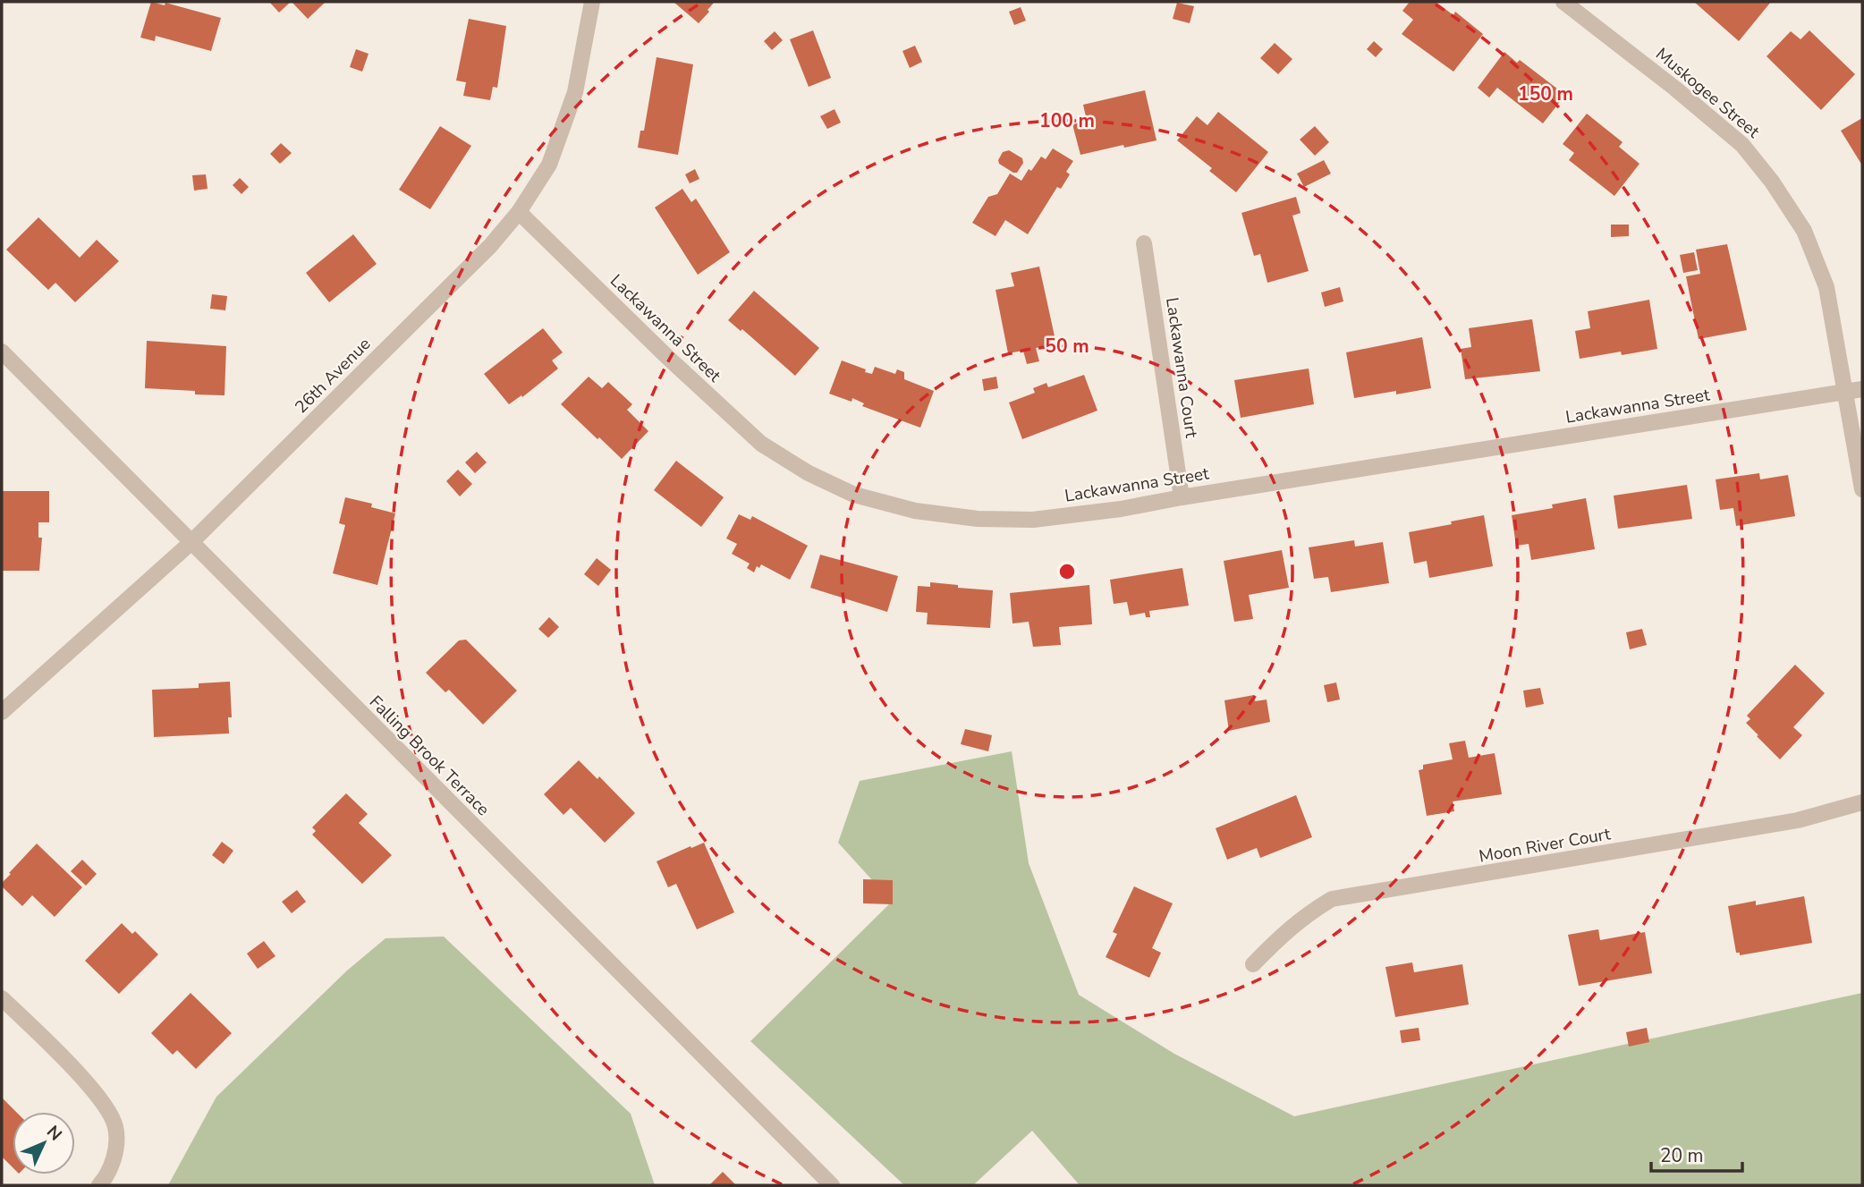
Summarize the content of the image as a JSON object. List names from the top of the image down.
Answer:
{
  "streets": {
    "street": [
      "Muskogee Street",
      "Lackawanna Street",
      "Lackawanna Court",
      "26th Avenue",
      "Falling Brook Terrace",
      "Moon River Court"
    ]
  },
  "crossings": [
    ["Muskogee Street", "Lackawanna Street"],
    ["Lackawanna Street", "Lackawanna Court"],
    ["Lackawanna Street", "26th Avenue"],
    ["26th Avenue", "Falling Brook Terrace"]
  ],
  "scale_bar": "20 m",
  "north": "top right",
  "rings": ["150 m", "100 m", "50 m"]
}
